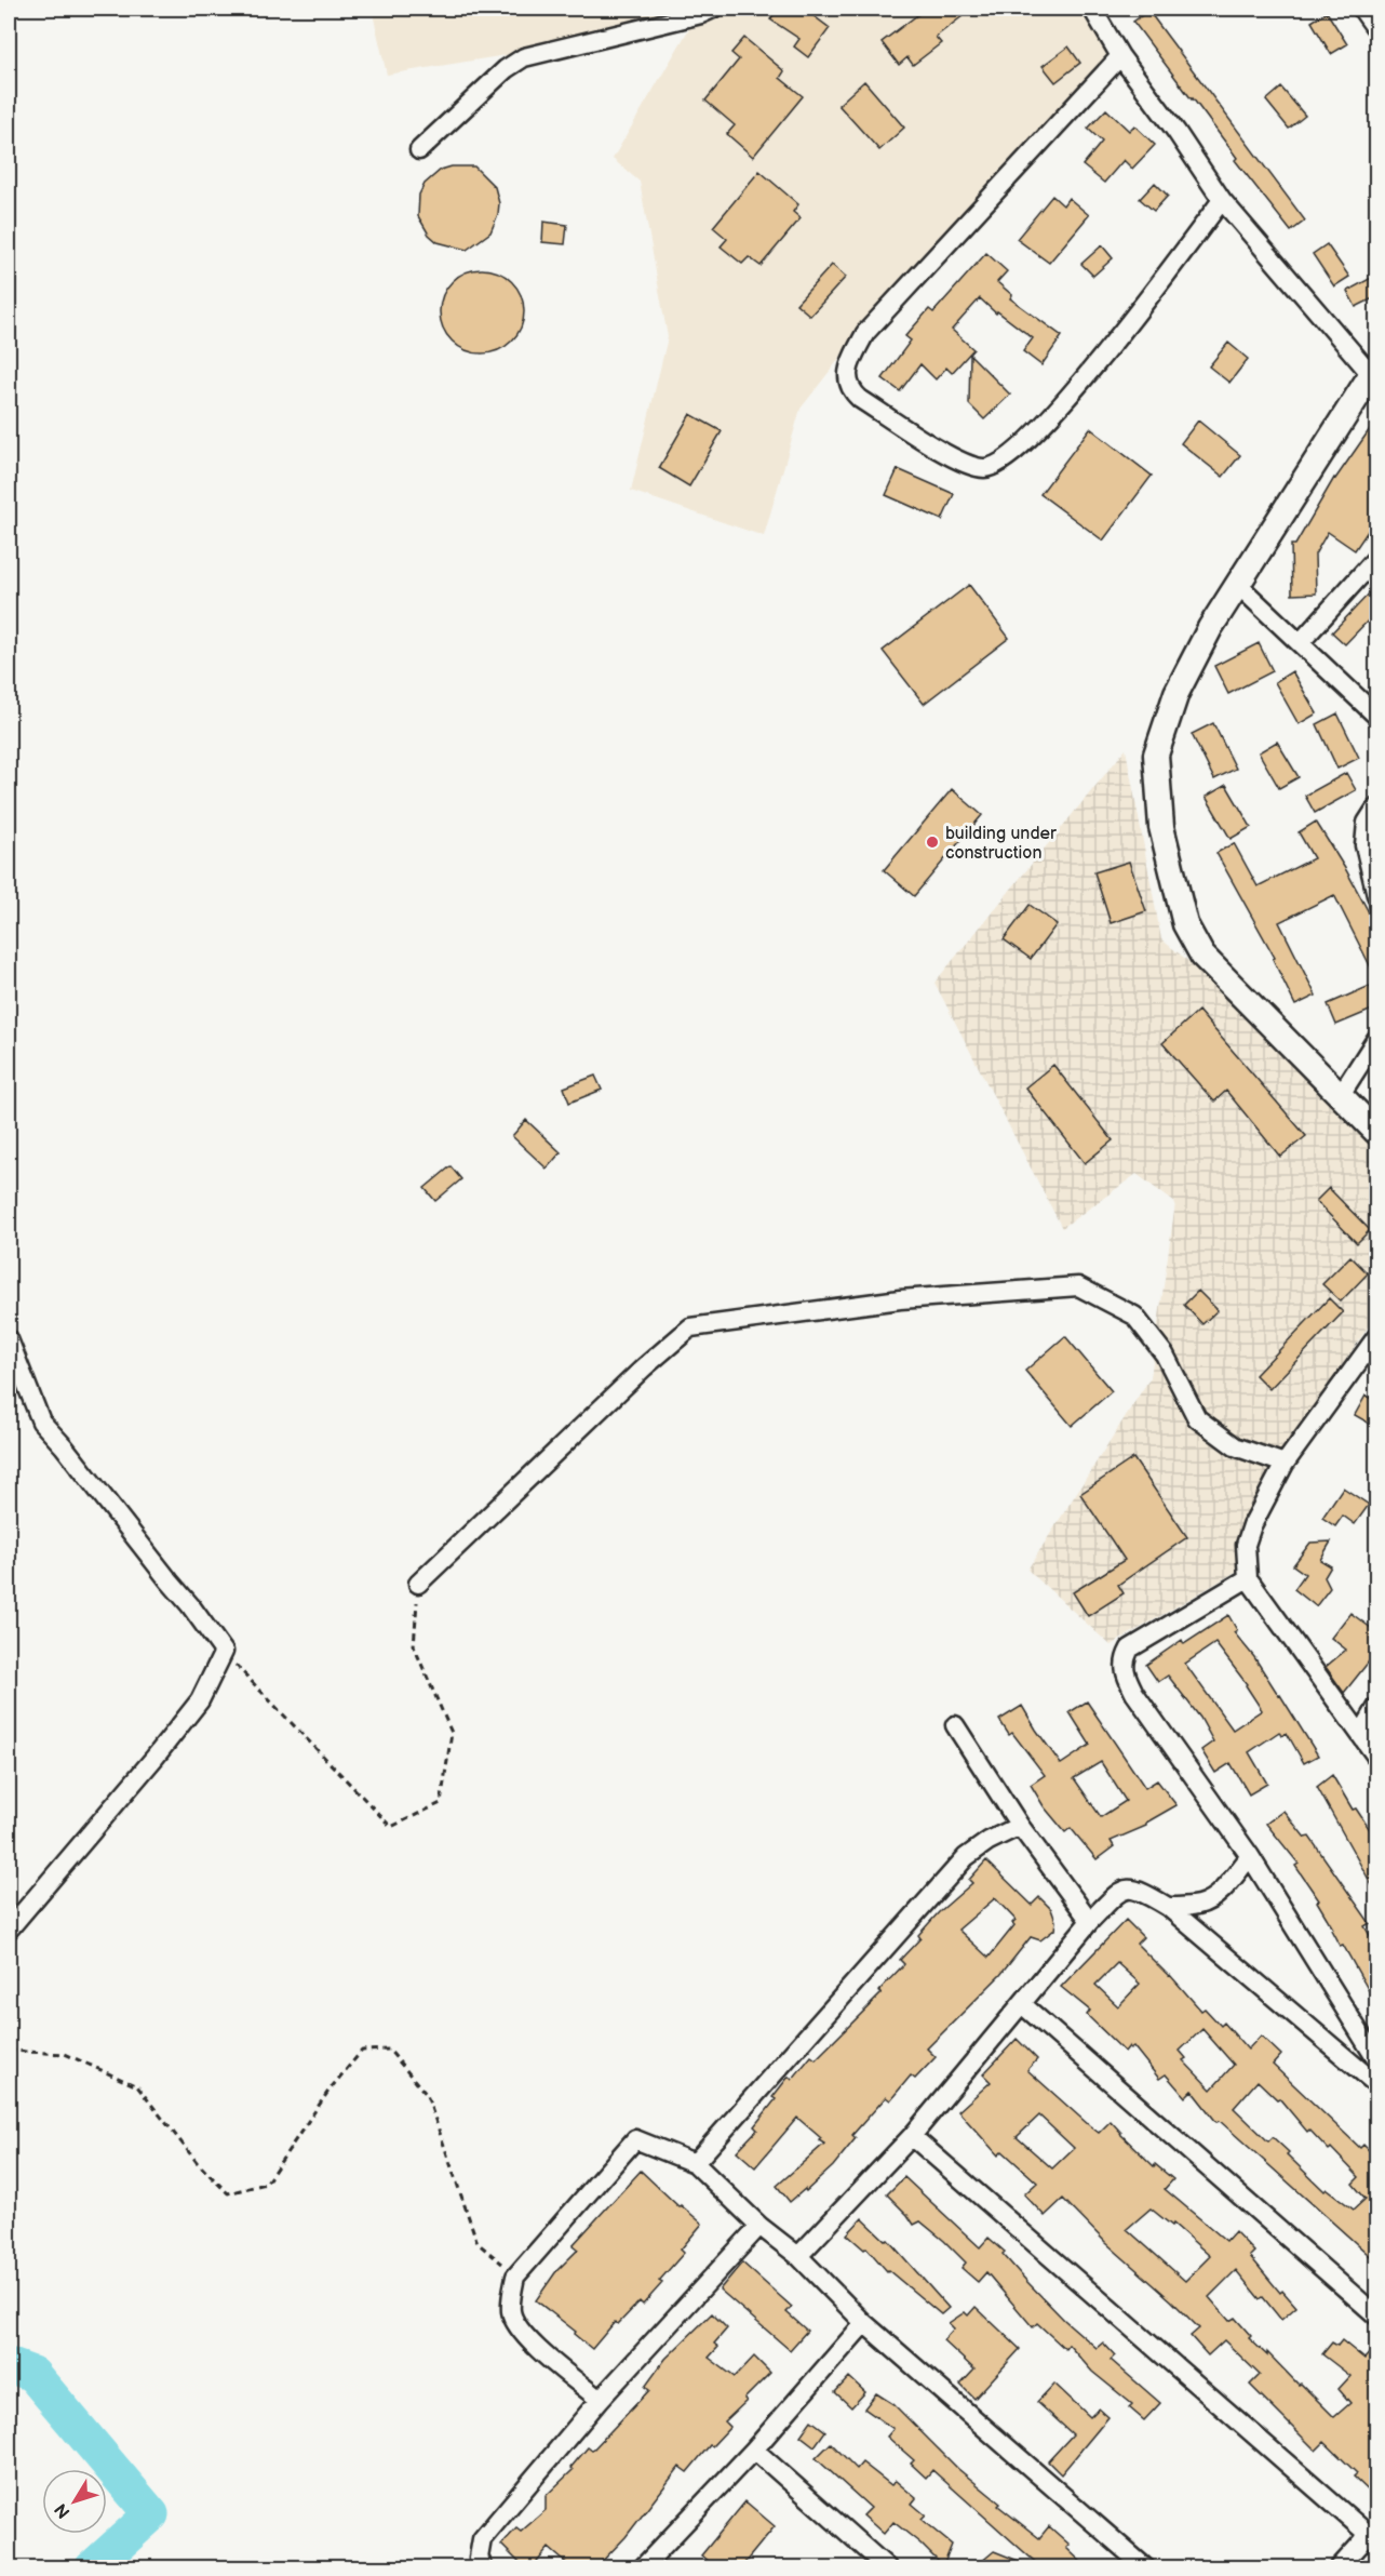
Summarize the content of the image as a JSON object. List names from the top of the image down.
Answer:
{
  "places": ["building under construction"],
  "north": "bottom left"
}
